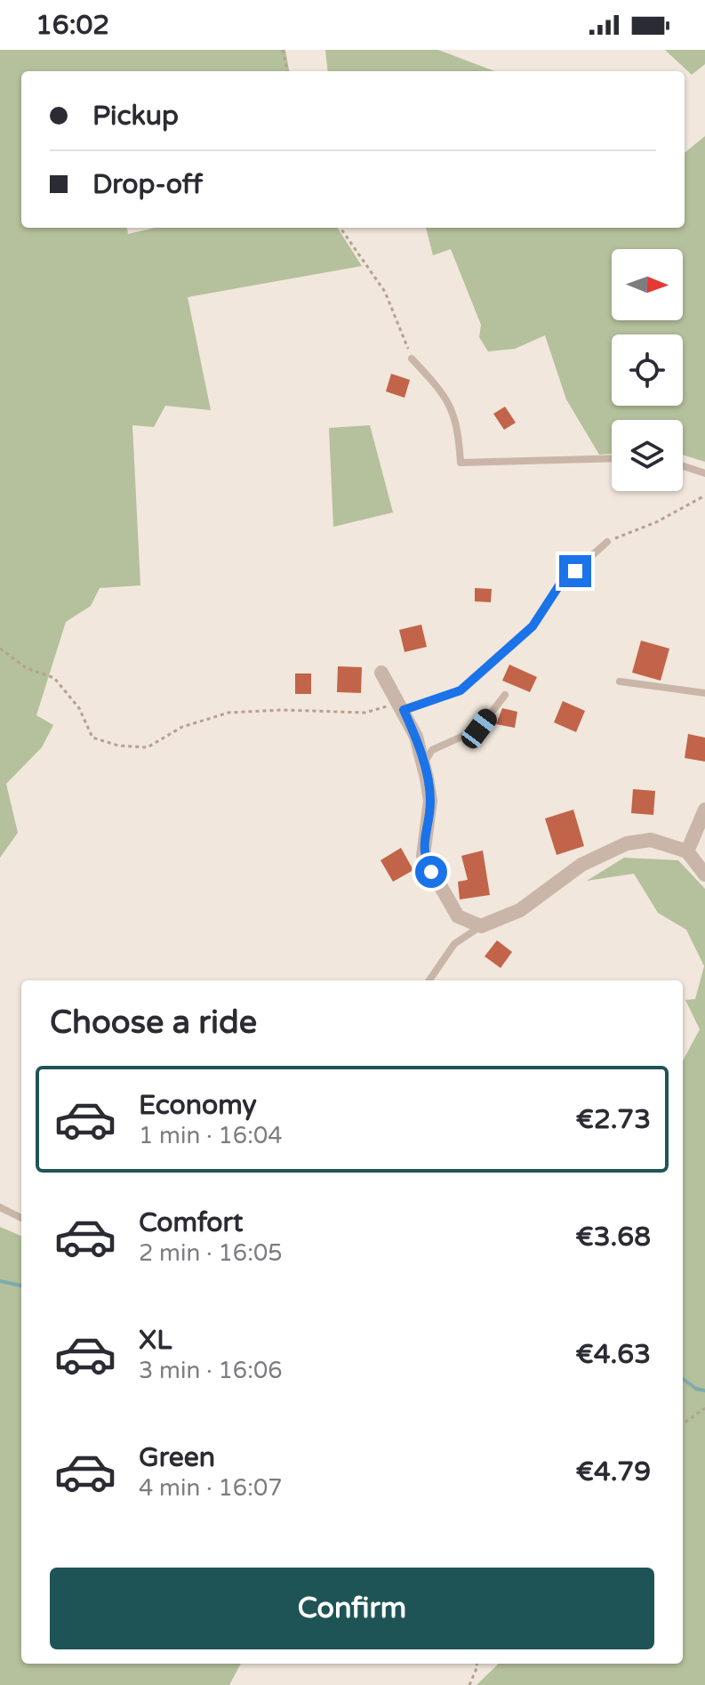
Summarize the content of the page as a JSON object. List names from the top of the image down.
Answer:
{
  "north": "right",
  "page": {
    "status": "16:02",
    "banner": ["Pickup", "Drop-off"],
    "heading": "Choose a ride",
    "list": [
      {
        "name": "Economy",
        "note": "1 min · 16:04",
        "value": "€2.73"
      },
      {
        "name": "Comfort",
        "note": "2 min · 16:05",
        "value": "€3.68"
      },
      {
        "name": "XL",
        "note": "3 min · 16:06",
        "value": "€4.63"
      },
      {
        "name": "Green",
        "note": "4 min · 16:07",
        "value": "€4.79"
      }
    ],
    "buttons": "Confirm"
  }
}
